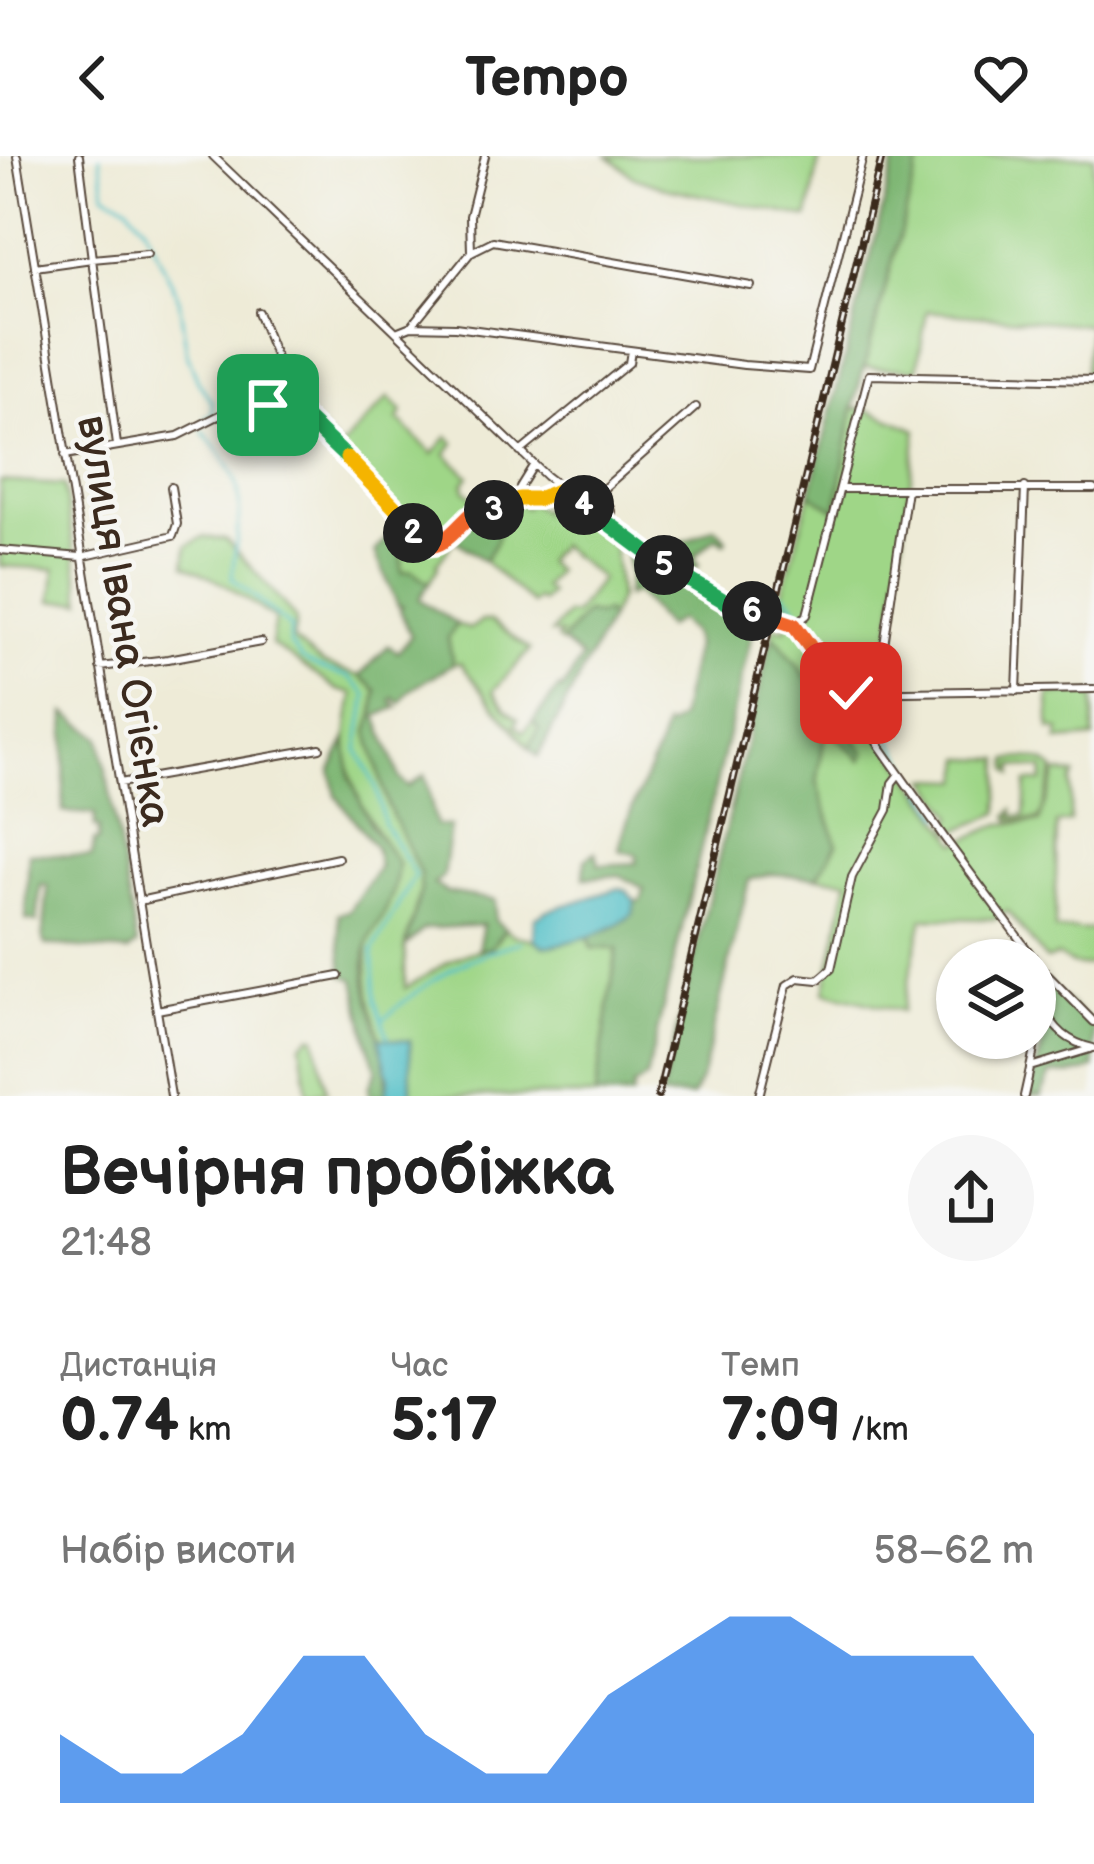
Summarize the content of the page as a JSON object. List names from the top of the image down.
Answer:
{
  "streets": {
    "street": ["вулиця Івана Огієнка"]
  },
  "page": {
    "header": "Tempo",
    "pins": [
      "4",
      "3",
      "2",
      "5",
      "6"
    ],
    "heading": ["Вечірня пробіжка", "21:48"],
    "stats": [
      ["Дистанція", "0.74 km"],
      ["Час", "5:17"],
      ["Темп", "7:09 /km"]
    ],
    "chart": ["Набір висоти", "58–62 m"]
  }
}
